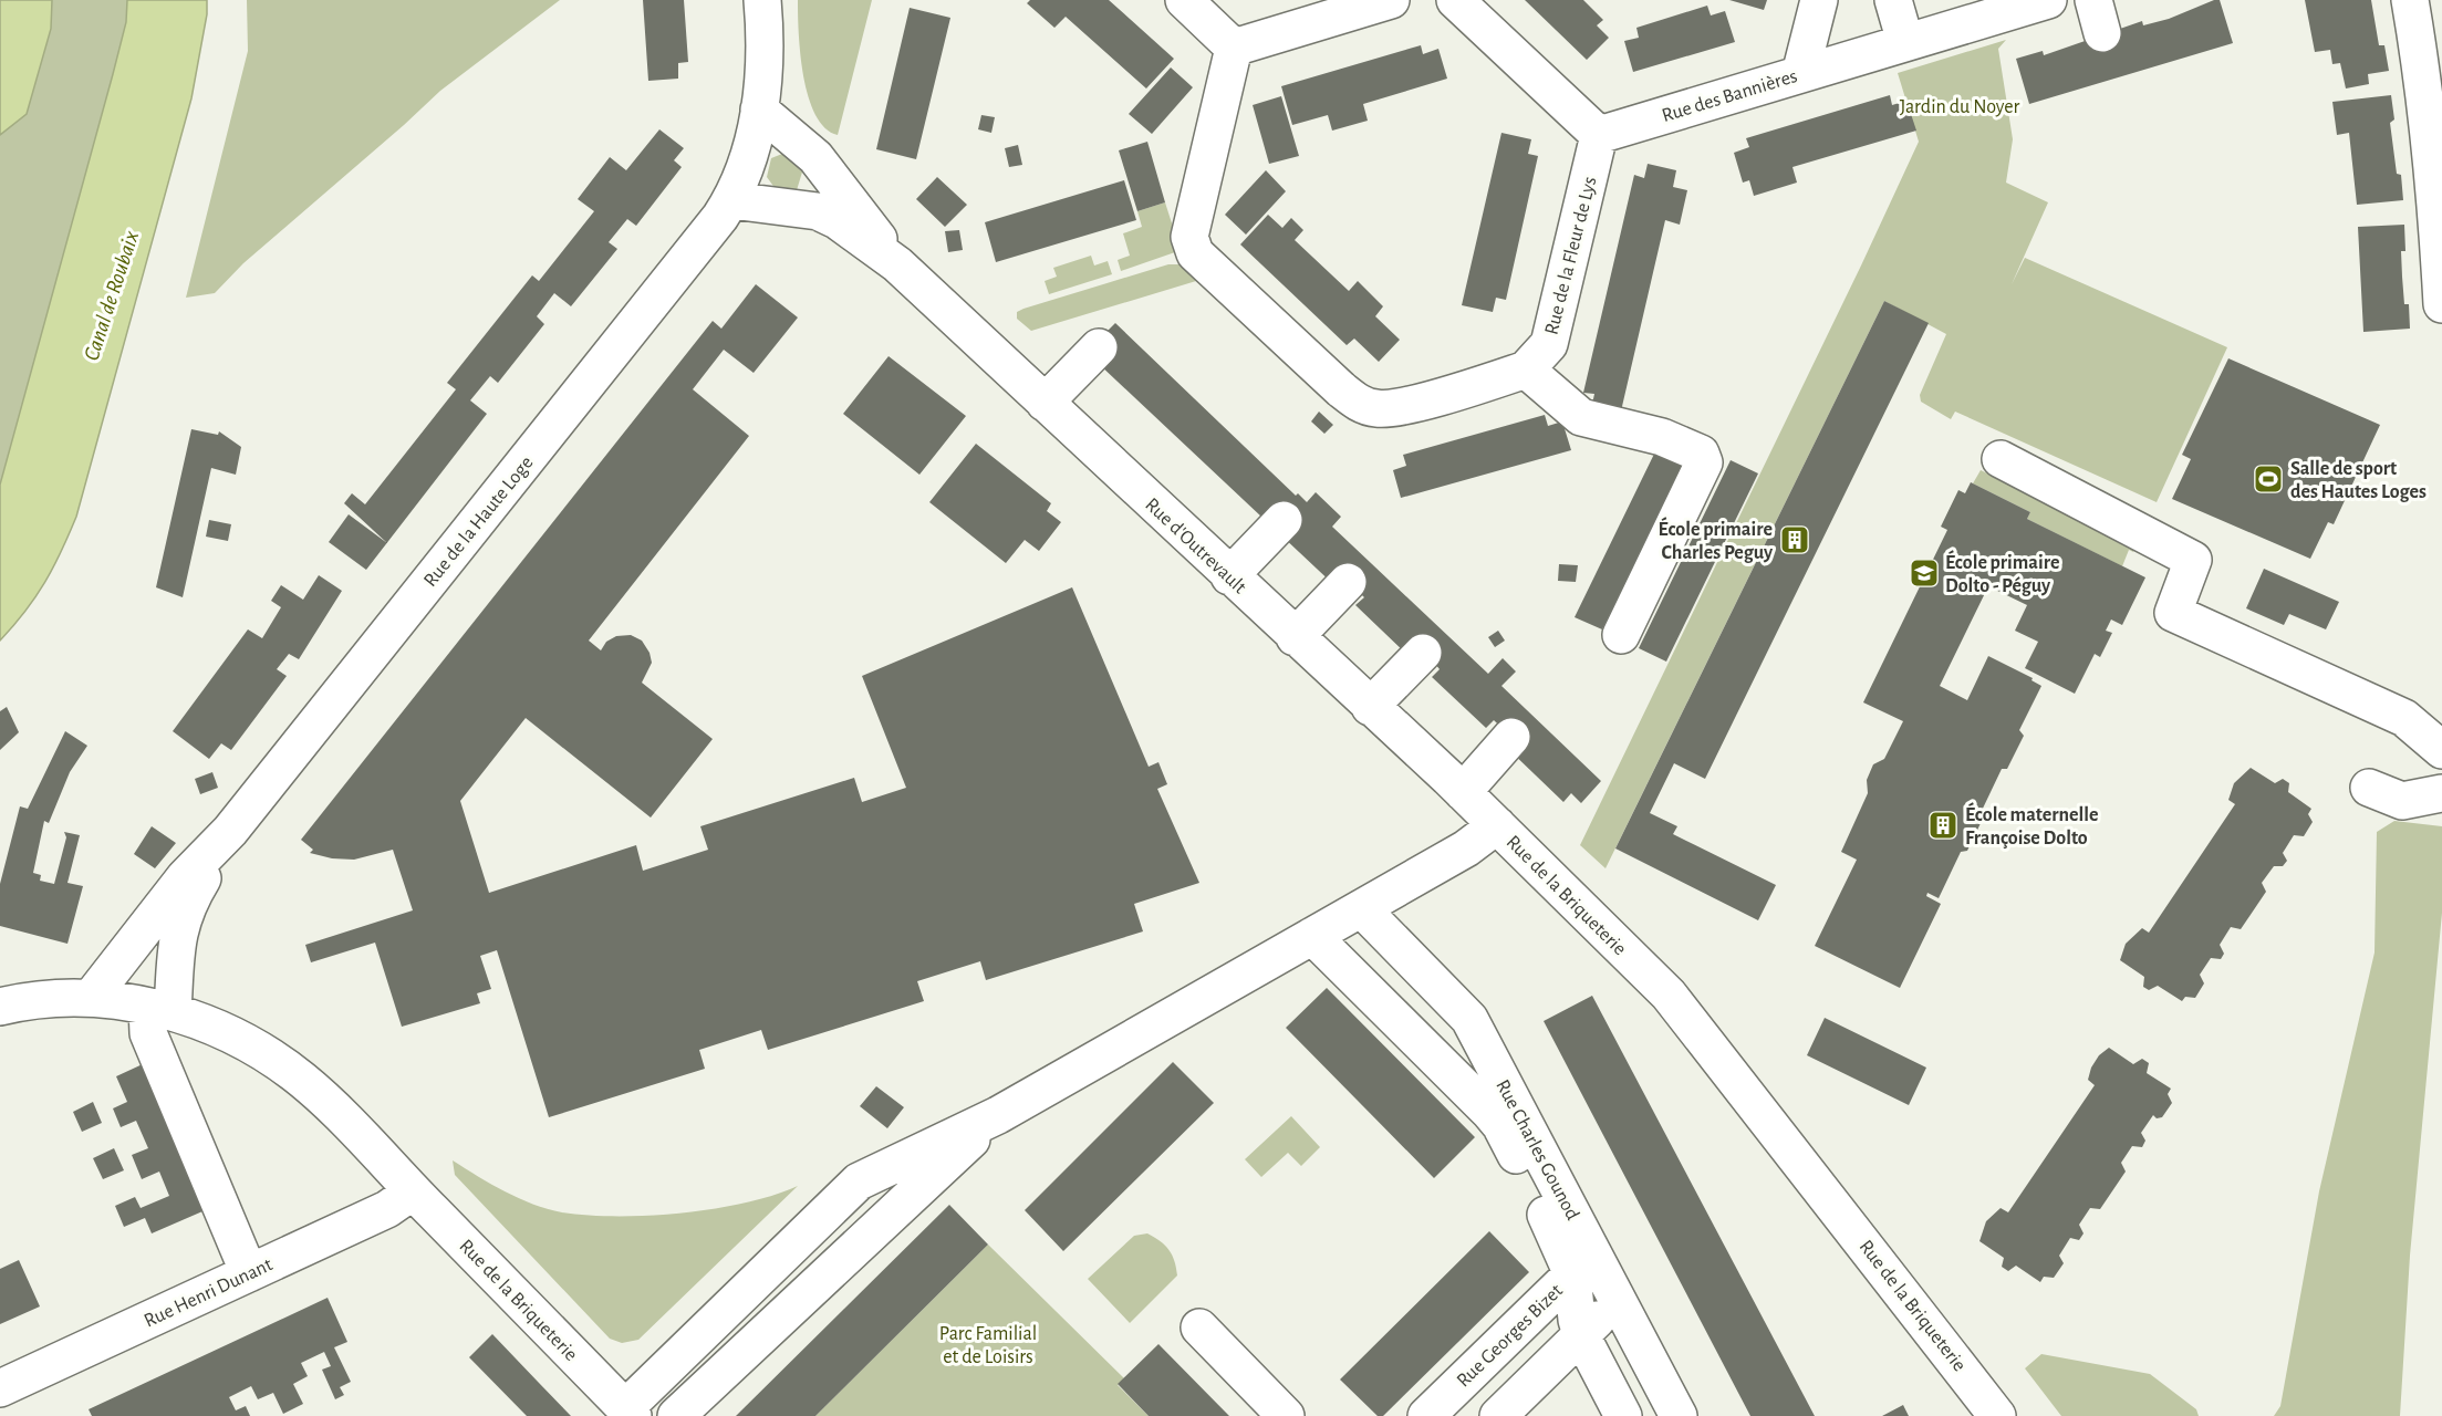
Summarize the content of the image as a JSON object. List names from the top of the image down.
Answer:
{
  "streets": {
    "street": [
      "Rue des Bannières",
      "Rue de la Fleur de Lys",
      "Rue de la Haute Loge",
      "Rue d'Outrevault",
      "Rue de la Briqueterie",
      "Rue Charles Gounod",
      "Rue Henri Dunant",
      "Rue Georges Bizet"
    ]
  },
  "crossings": [
    ["Rue des Bannières", "Rue de la Fleur de Lys"],
    ["Rue de la Haute Loge", "Rue d'Outrevault"],
    ["Rue de la Haute Loge", "Rue de la Briqueterie"],
    ["Rue d'Outrevault", "Rue de la Briqueterie"],
    ["Rue de la Briqueterie", "Rue Charles Gounod"],
    ["Rue de la Briqueterie", "Rue Henri Dunant"],
    ["Rue Charles Gounod", "Rue Georges Bizet"]
  ],
  "water": ["Canal de Roubaix"],
  "parks": ["Jardin du Noyer", "Parc Familial et de Loisirs"],
  "places": {
    "sports": ["Salle de sport des Hautes Loges"],
    "building": ["École primaire Charles Peguy", "École maternelle Françoise Dolto"],
    "school or university": ["École primaire Dolto - Péguy"]
  }
}
